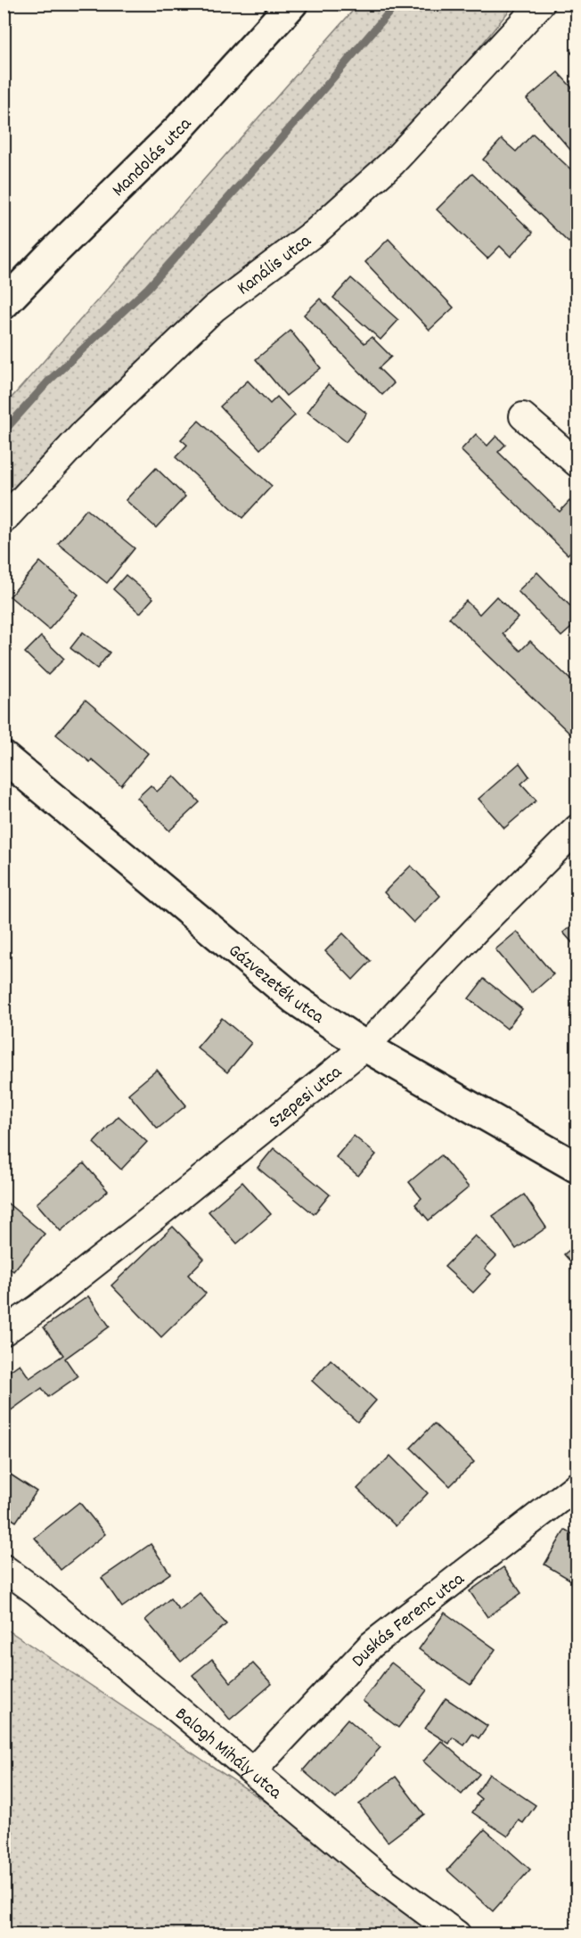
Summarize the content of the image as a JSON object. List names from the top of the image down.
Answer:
{
  "streets": {
    "street": [
      "Mandolás utca",
      "Kanális utca",
      "Gázvezeték utca",
      "Szepesi utca",
      "Duskás Ferenc utca",
      "Balogh Mihály utca"
    ]
  },
  "crossings": [
    ["Gázvezeték utca", "Szepesi utca"],
    ["Duskás Ferenc utca", "Balogh Mihály utca"]
  ]
}
